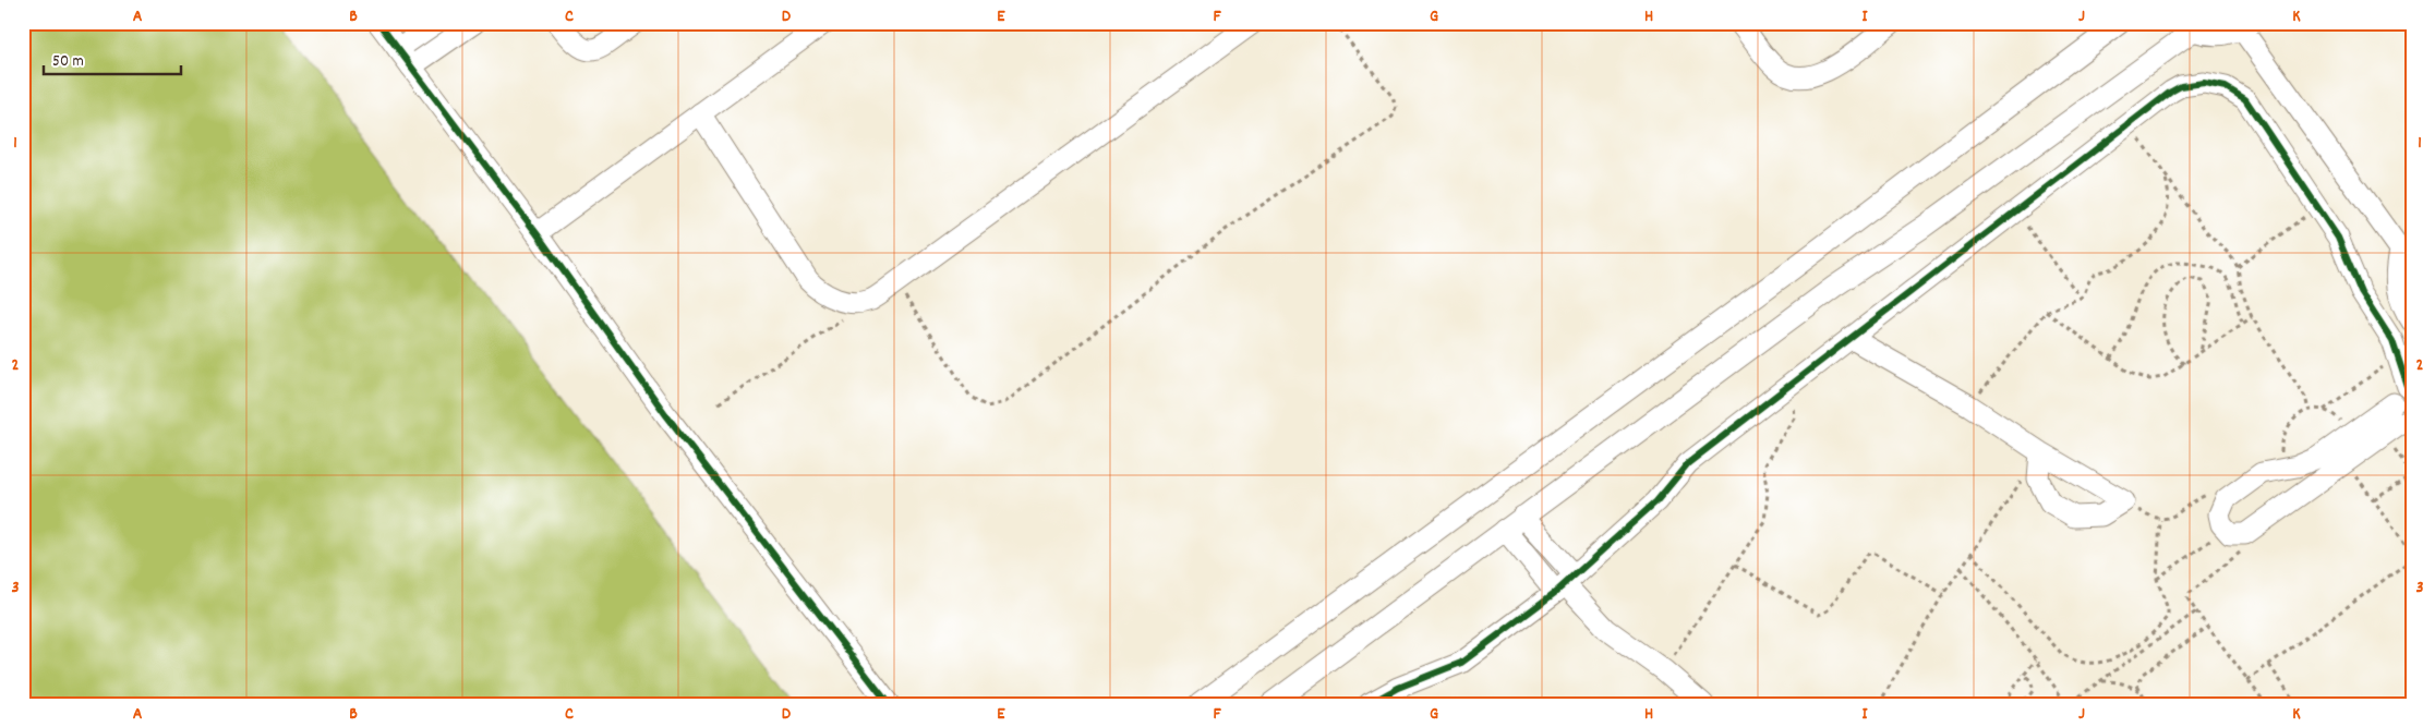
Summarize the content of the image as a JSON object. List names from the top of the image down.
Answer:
{
  "scale_bar": "50 m",
  "grid": {
    "columns": [
      "A",
      "B",
      "C",
      "D",
      "E",
      "F",
      "G",
      "H",
      "I",
      "J",
      "K"
    ],
    "rows": ["1", "2", "3"]
  }
}
